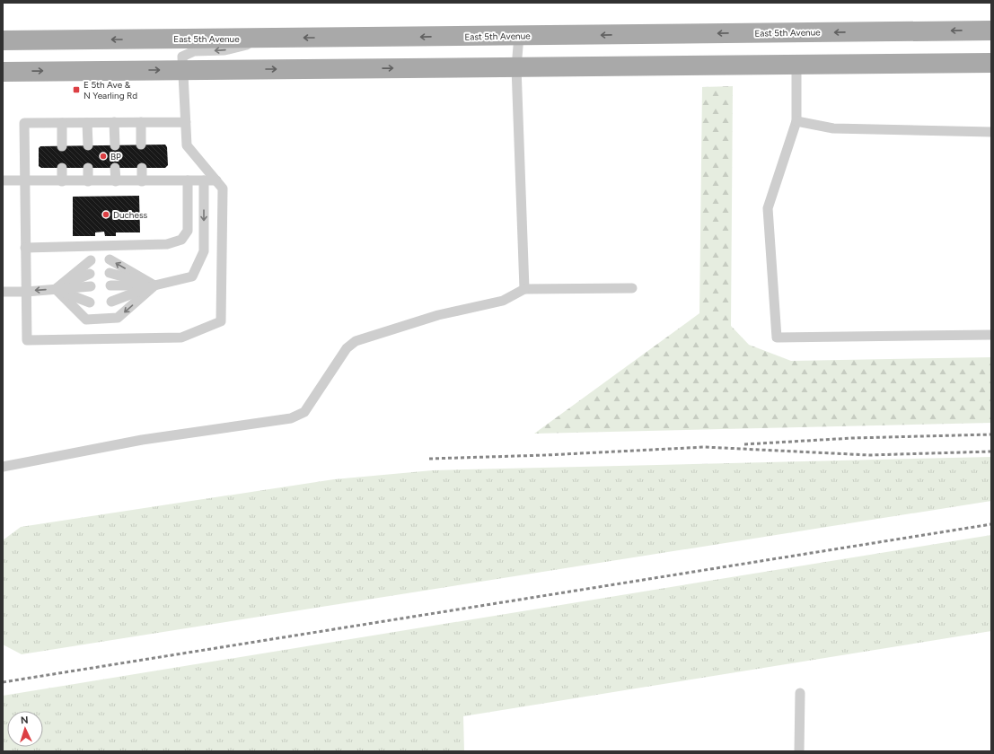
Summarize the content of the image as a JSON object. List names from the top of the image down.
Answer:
{
  "streets": {
    "main road": ["East 5th Avenue"]
  },
  "places": {
    "transit": ["E 5th Ave & N Yearling Rd"],
    "other": ["BP", "Duchess"]
  },
  "north": "top"
}
